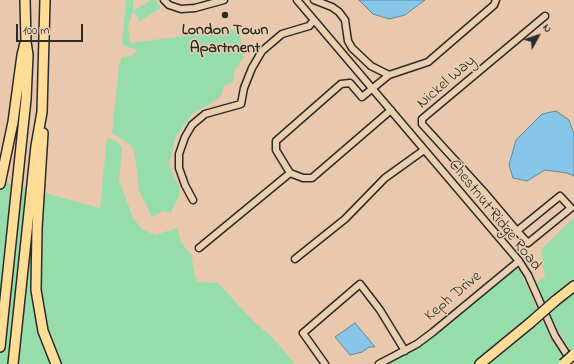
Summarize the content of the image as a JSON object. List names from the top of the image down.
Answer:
{
  "streets": {
    "street": ["Nickel Way", "Chestnut Ridge Road", "Keph Drive"]
  },
  "crossings": [
    ["Chestnut Ridge Road", "Keph Drive"]
  ],
  "places": ["London Town Apartment"],
  "scale_bar": "100 m",
  "north": "top right"
}
